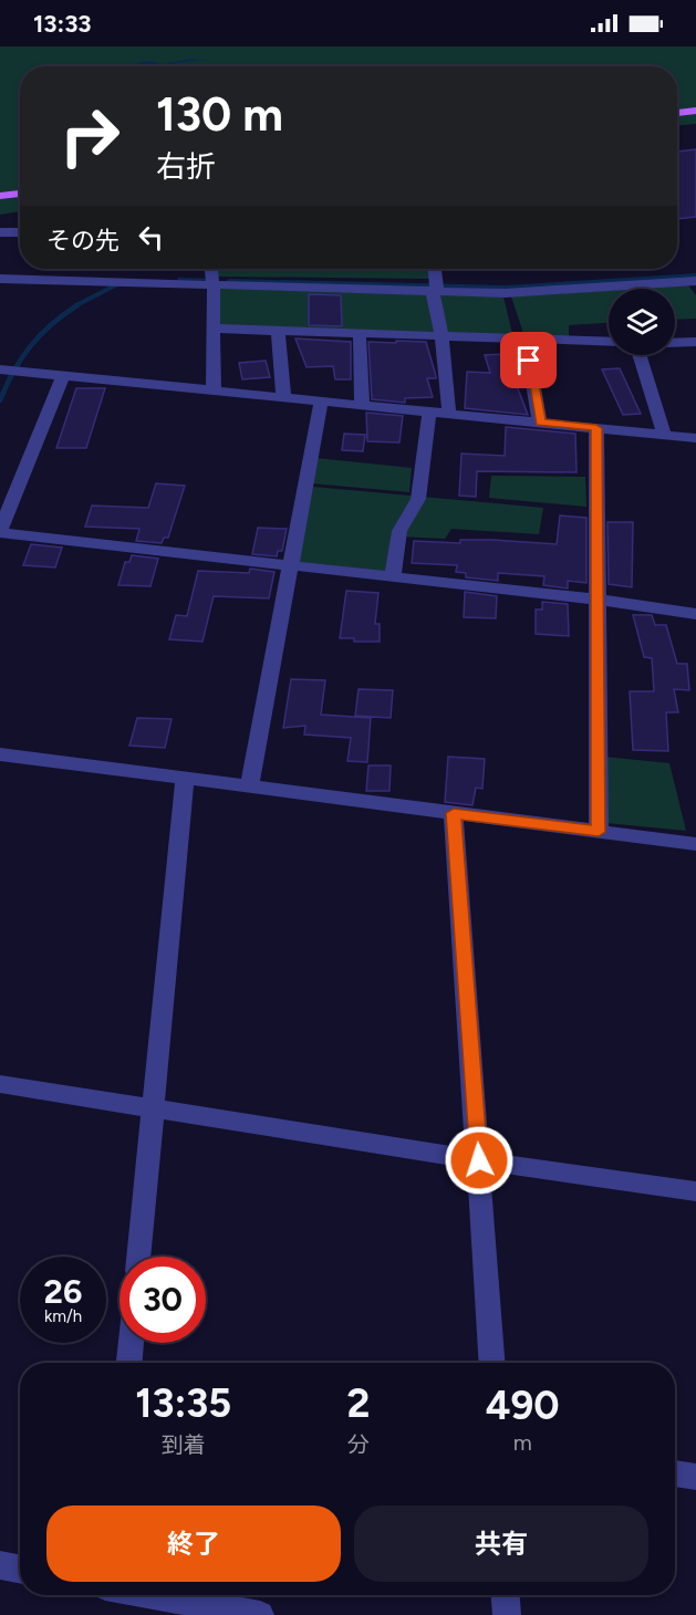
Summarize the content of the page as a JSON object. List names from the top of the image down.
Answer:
{
  "page": {
    "status": "13:33",
    "turn": ["130 m", "右折"],
    "then": "その先",
    "speed": "26 km/h",
    "limit": "30",
    "eta": [
      "13:35",
      "到着",
      "2",
      "分",
      "490",
      "m"
    ],
    "buttons": ["終了", "共有"]
  }
}
